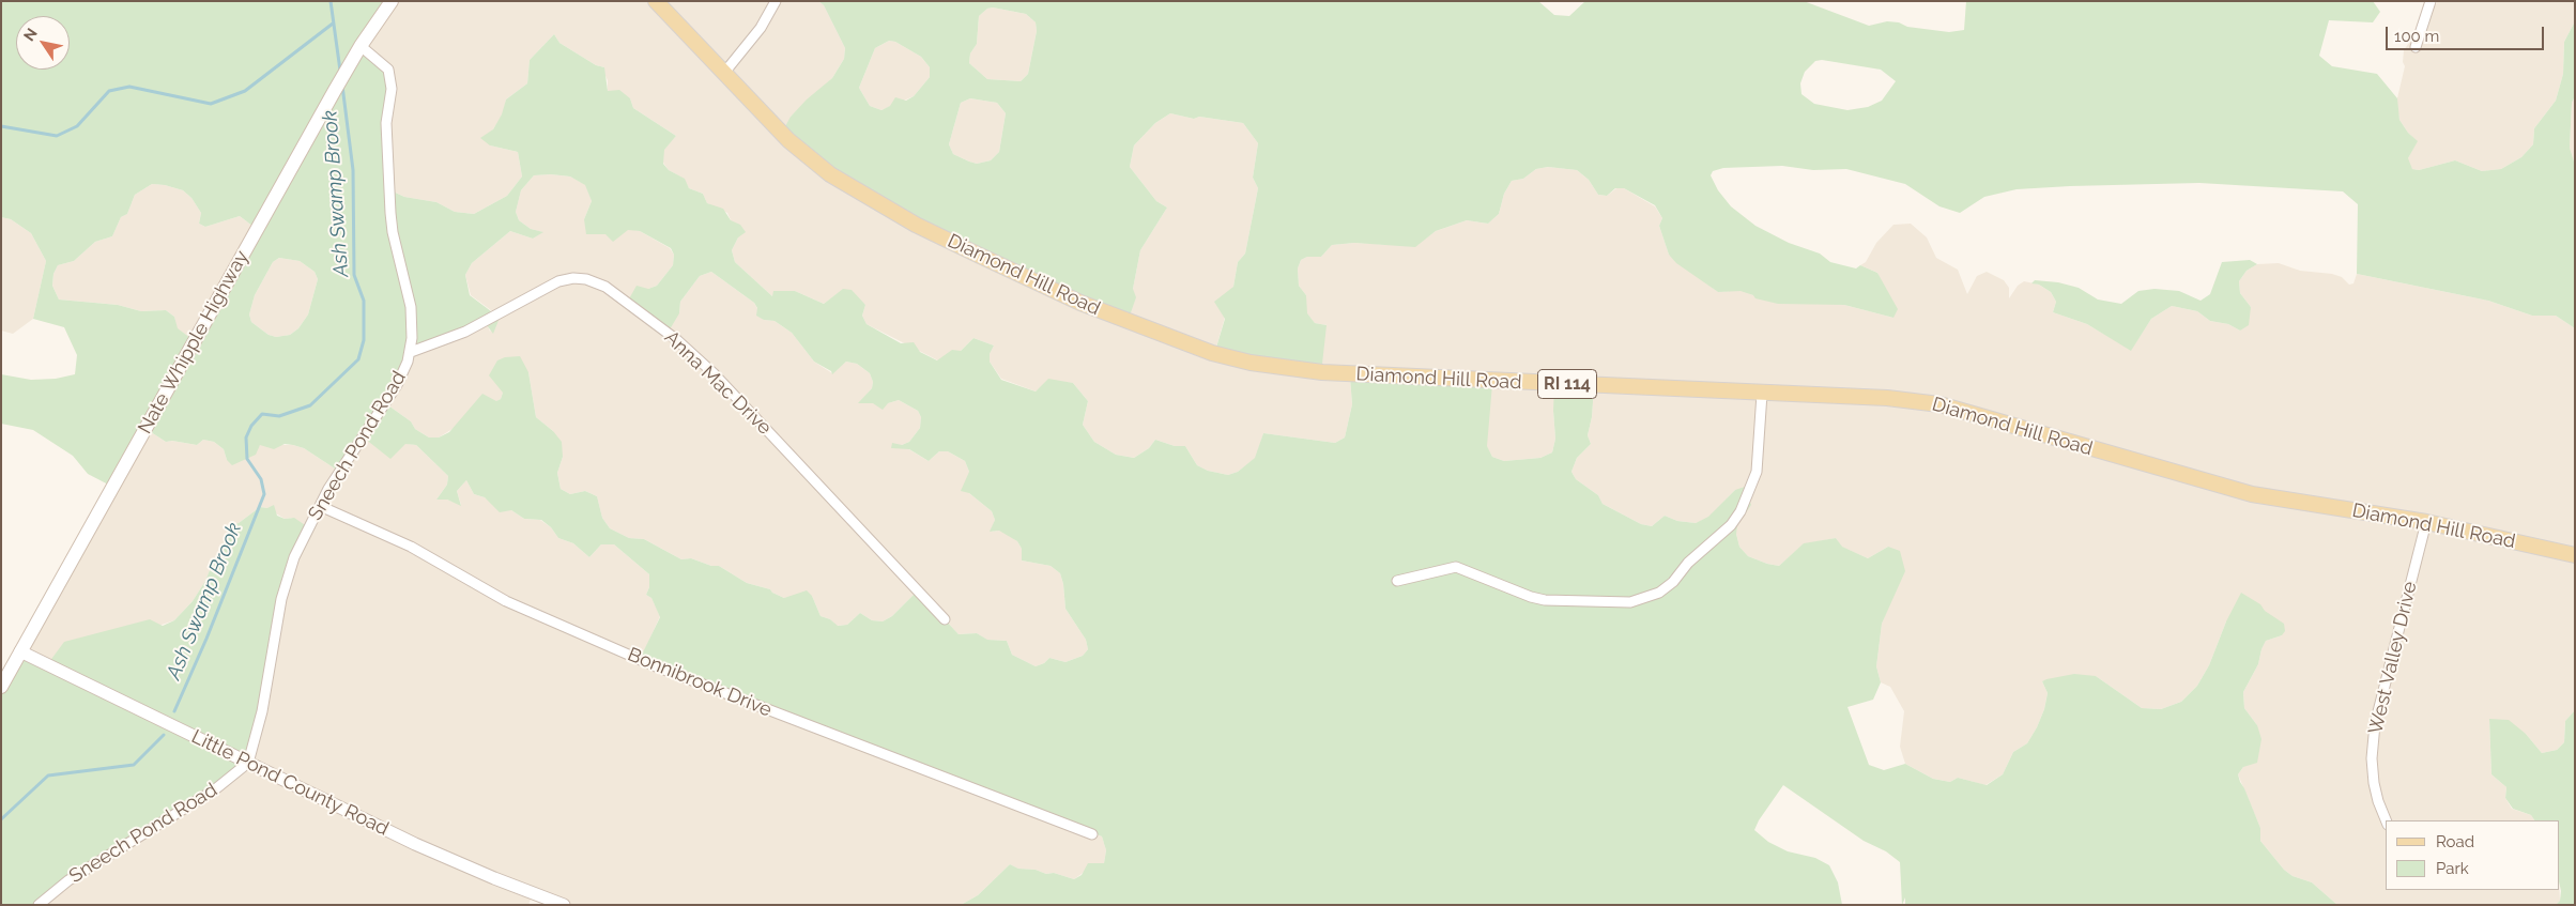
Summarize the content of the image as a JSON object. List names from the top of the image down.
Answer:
{
  "streets": {
    "main road": ["Diamond Hill Road", "Nate Whipple Highway", "RI 114"],
    "street": [
      "Anna Mac Drive",
      "Sneech Pond Road",
      "West Valley Drive",
      "Bonnibrook Drive",
      "Little Pond County Road"
    ]
  },
  "crossings": [
    ["Diamond Hill Road", "West Valley Drive"],
    ["Nate Whipple Highway", "Sneech Pond Road"],
    ["Nate Whipple Highway", "Little Pond County Road"],
    ["Anna Mac Drive", "Sneech Pond Road"],
    ["Sneech Pond Road", "Bonnibrook Drive"],
    ["Sneech Pond Road", "Little Pond County Road"]
  ],
  "water": ["Ash Swamp Brook"],
  "legend": ["Road", "Park"],
  "scale_bar": "100 m",
  "north": "top left"
}
